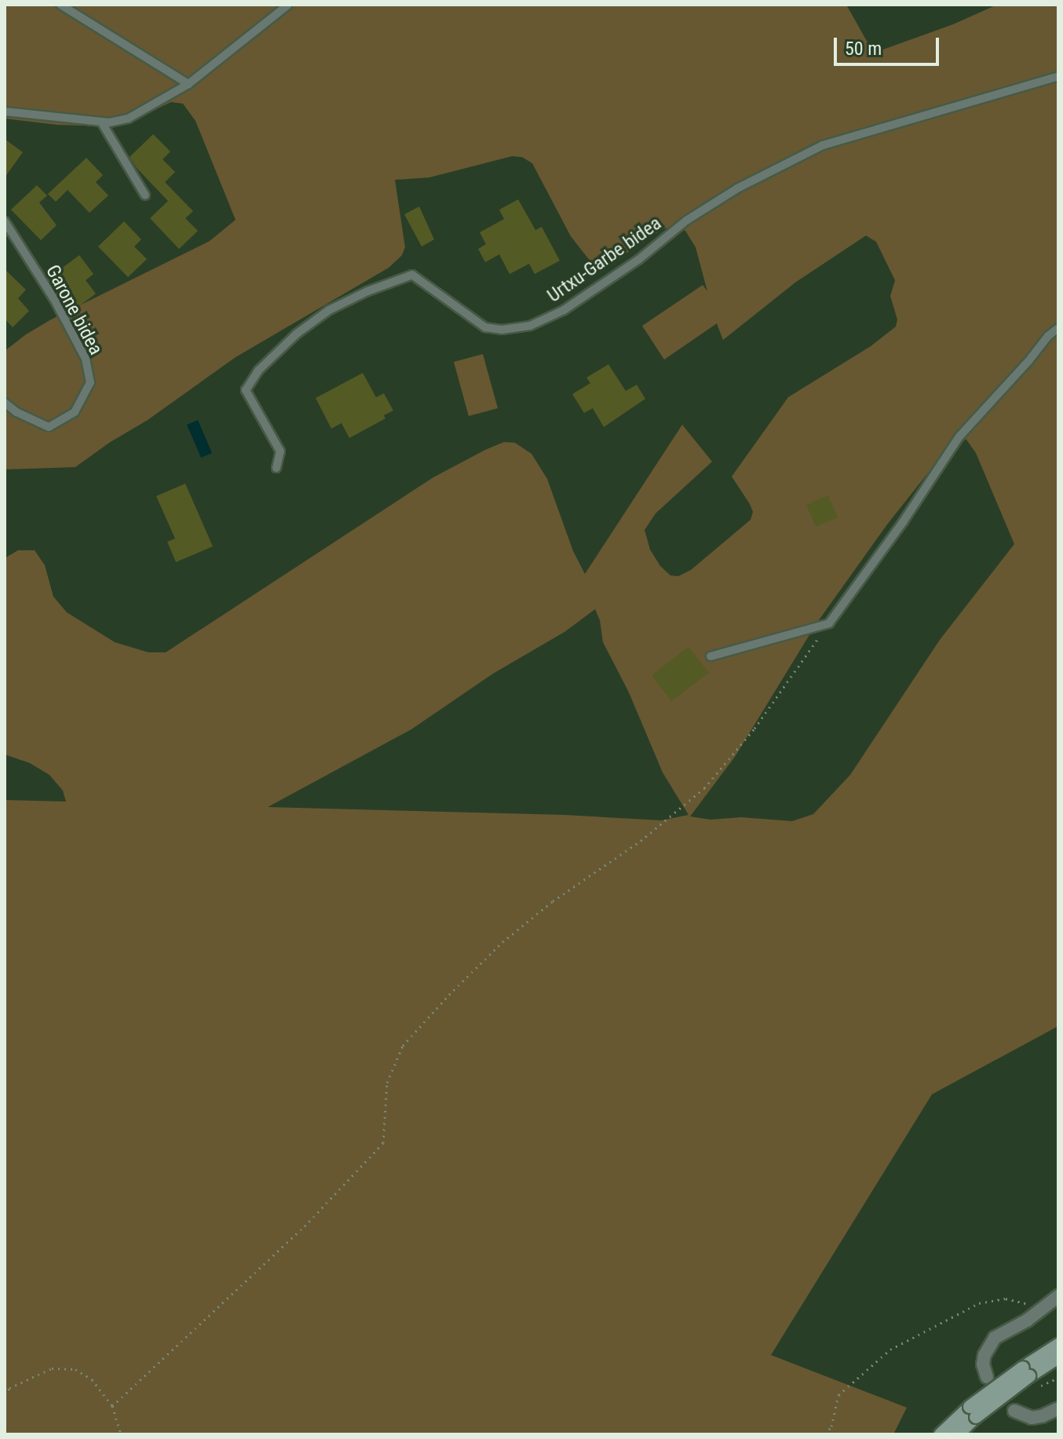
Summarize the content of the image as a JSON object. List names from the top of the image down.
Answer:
{
  "streets": {
    "lane": ["Urtxu-Garbe bidea", "Garone bidea"]
  },
  "scale_bar": "50 m"
}
